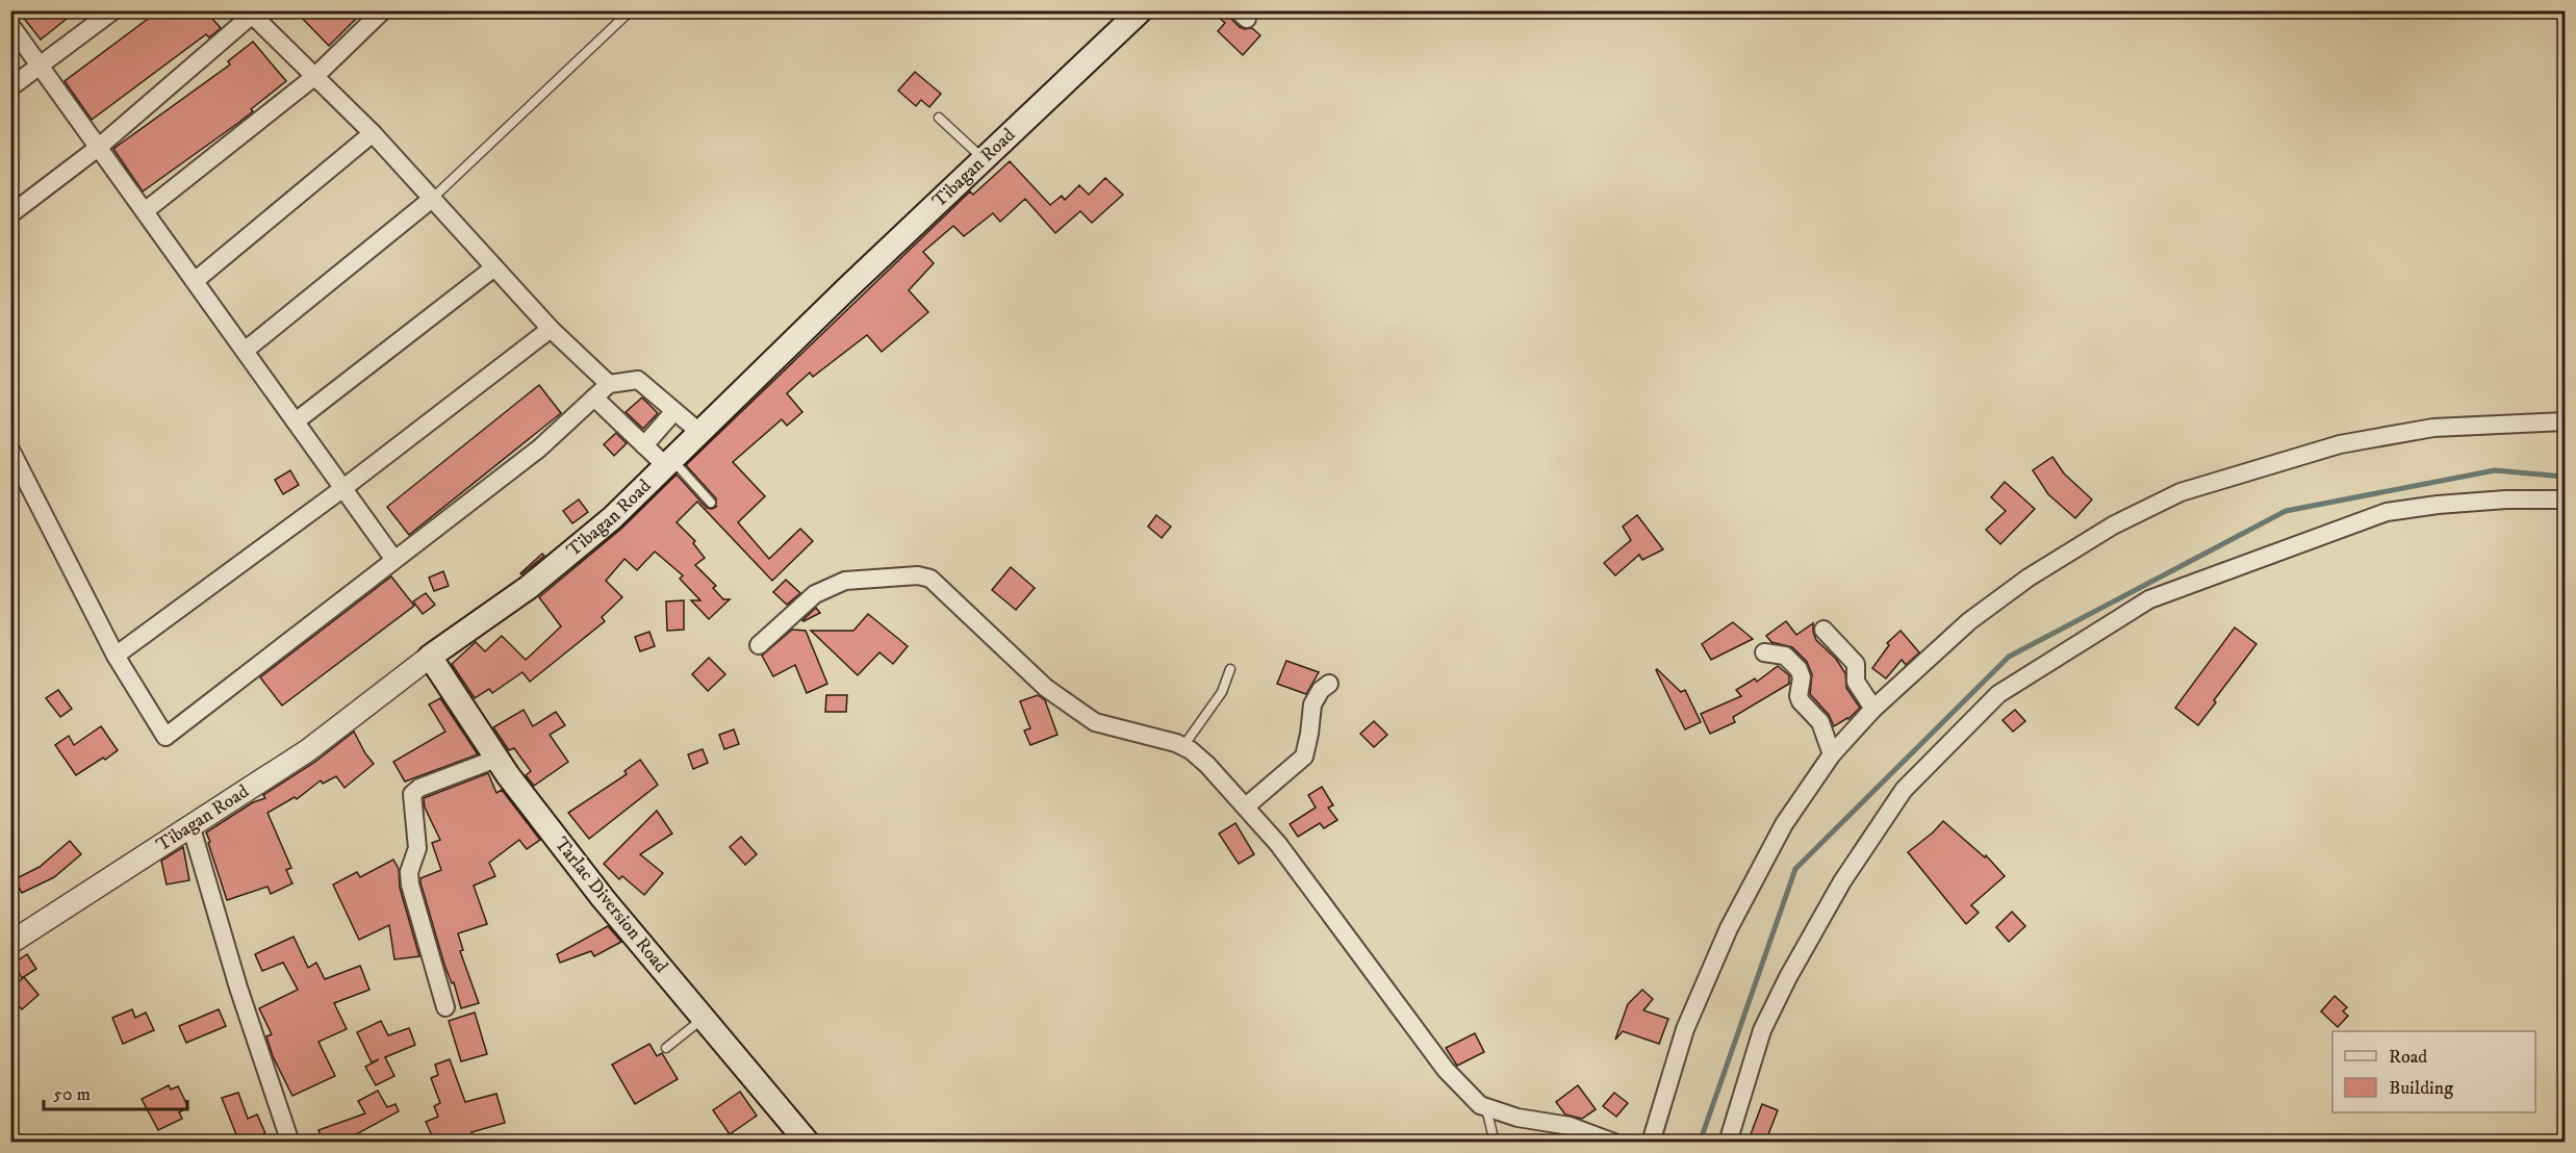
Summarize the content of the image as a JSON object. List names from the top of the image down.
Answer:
{
  "streets": {
    "main road": ["Tibagan Road", "Tarlac Diversion Road"]
  },
  "crossings": [
    ["Tibagan Road", "Tarlac Diversion Road"]
  ],
  "legend": ["Road", "Building"],
  "scale_bar": "50 m"
}
